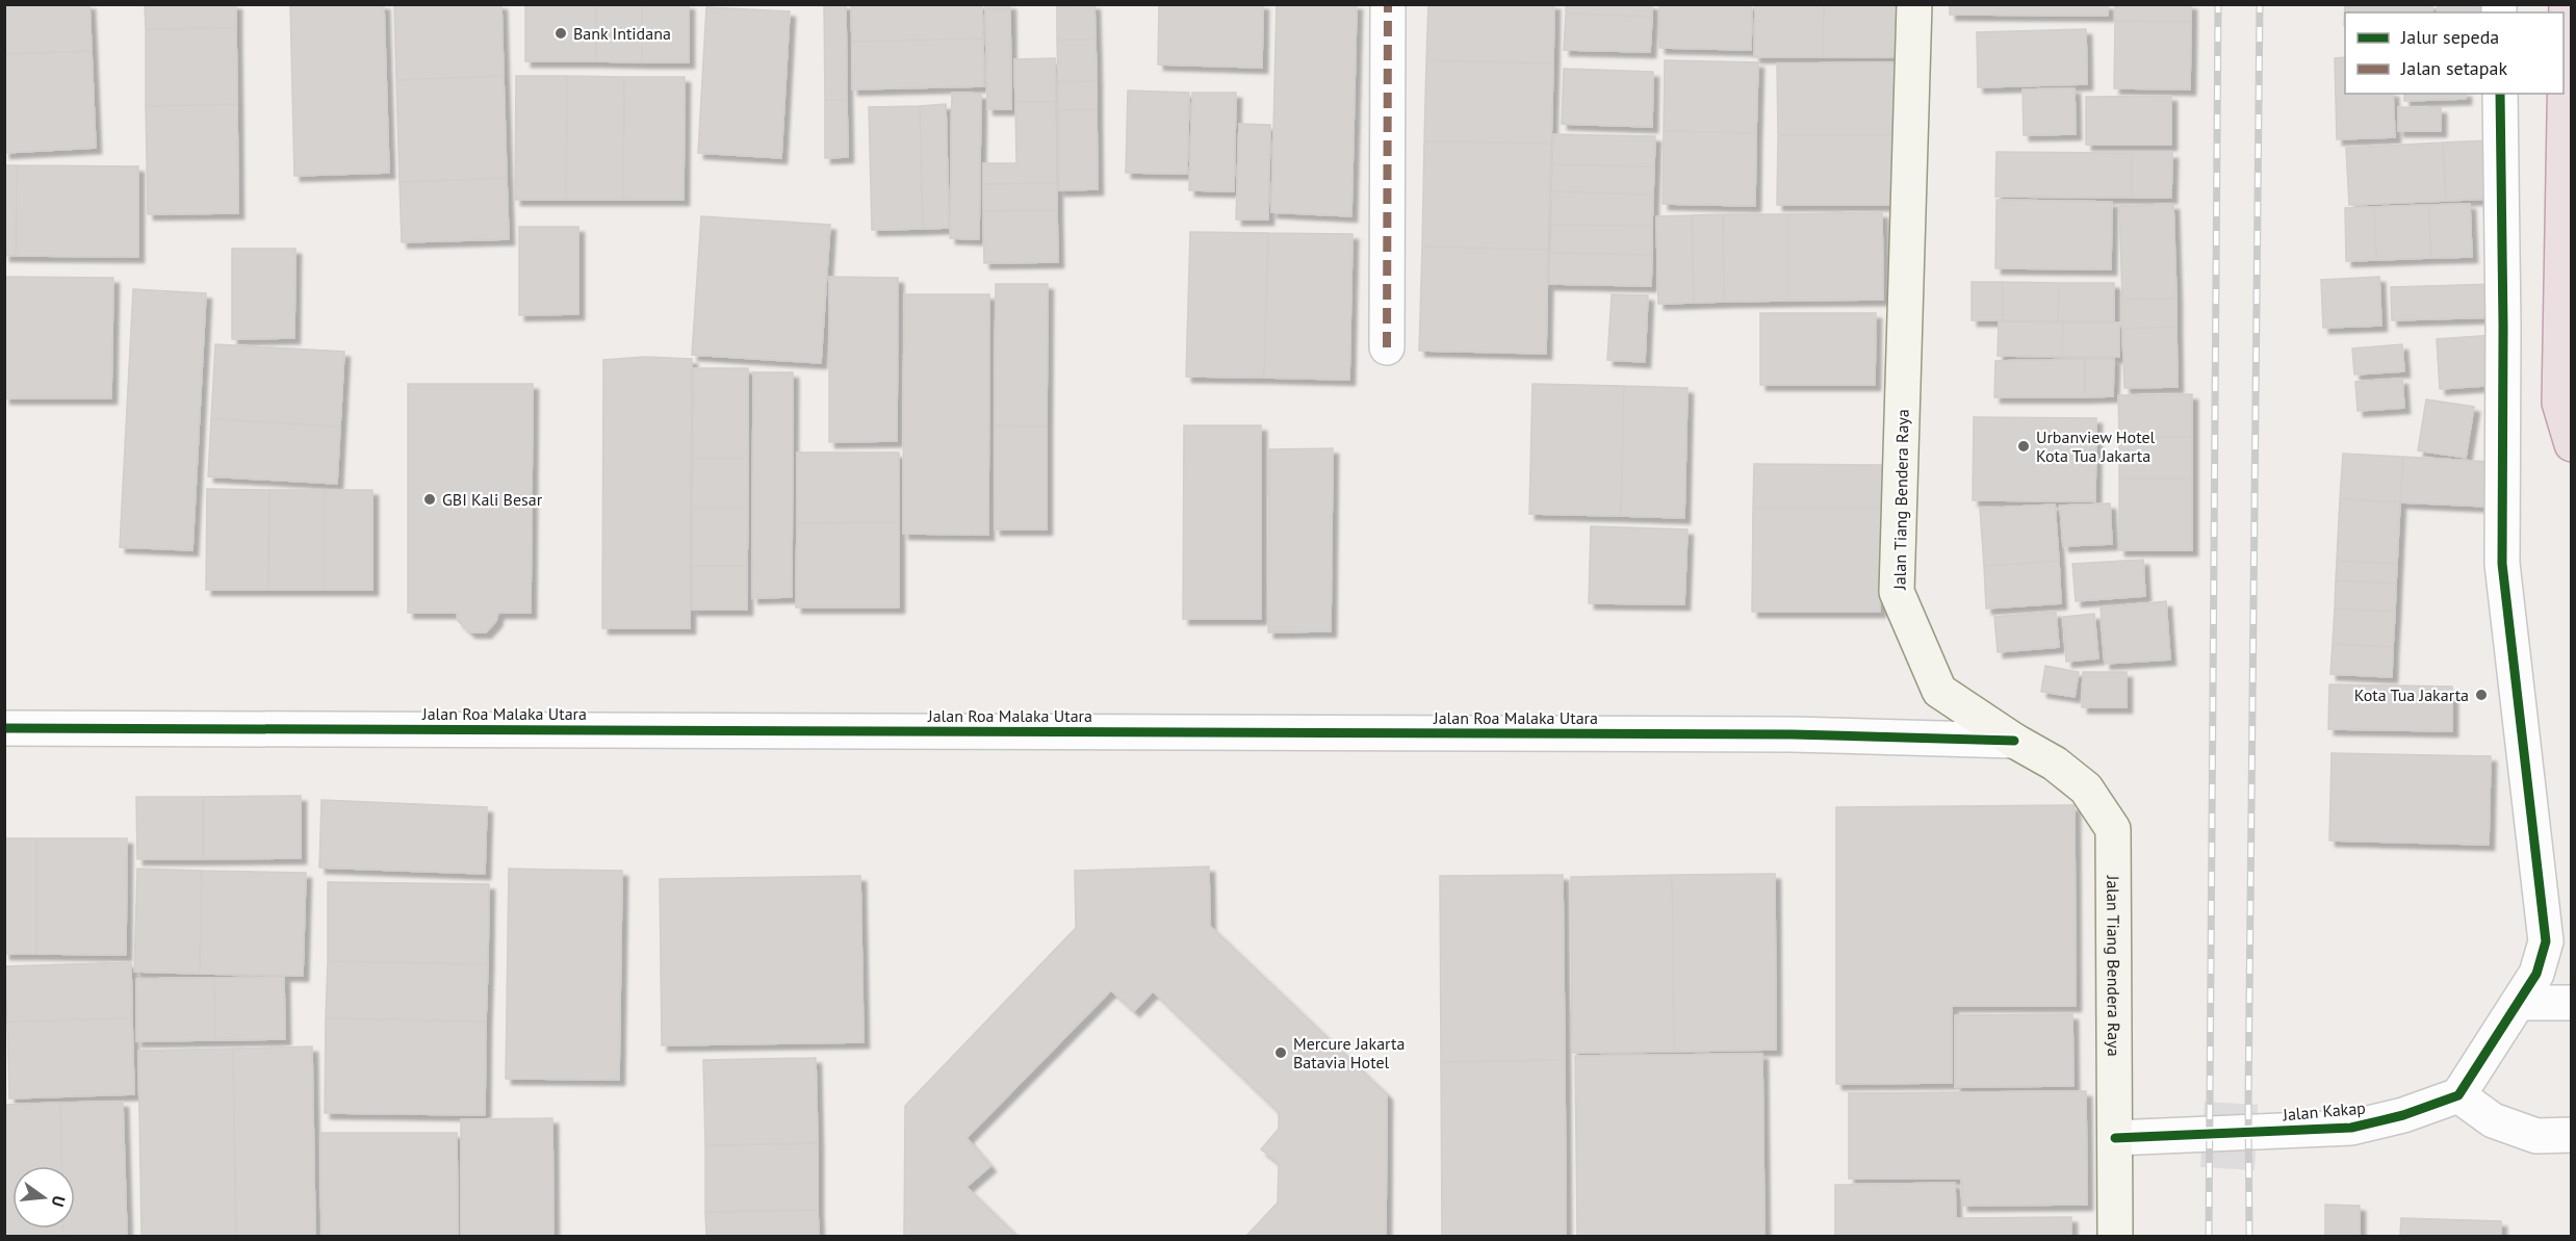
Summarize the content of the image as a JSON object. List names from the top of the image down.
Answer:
{
  "streets": {
    "street": ["Jalan Tiang Bendera Raya", "Jalan Roa Malaka Utara", "Jalan Kakap"]
  },
  "crossings": [
    ["Jalan Tiang Bendera Raya", "Jalan Roa Malaka Utara"],
    ["Jalan Tiang Bendera Raya", "Jalan Kakap"]
  ],
  "places": [
    "Bank Intidana",
    "Urbanview Hotel Kota Tua Jakarta",
    "GBI Kali Besar",
    "Kota Tua Jakarta",
    "Mercure Jakarta Batavia Hotel"
  ],
  "legend": ["Jalur sepeda", "Jalan setapak"],
  "north": "right"
}
